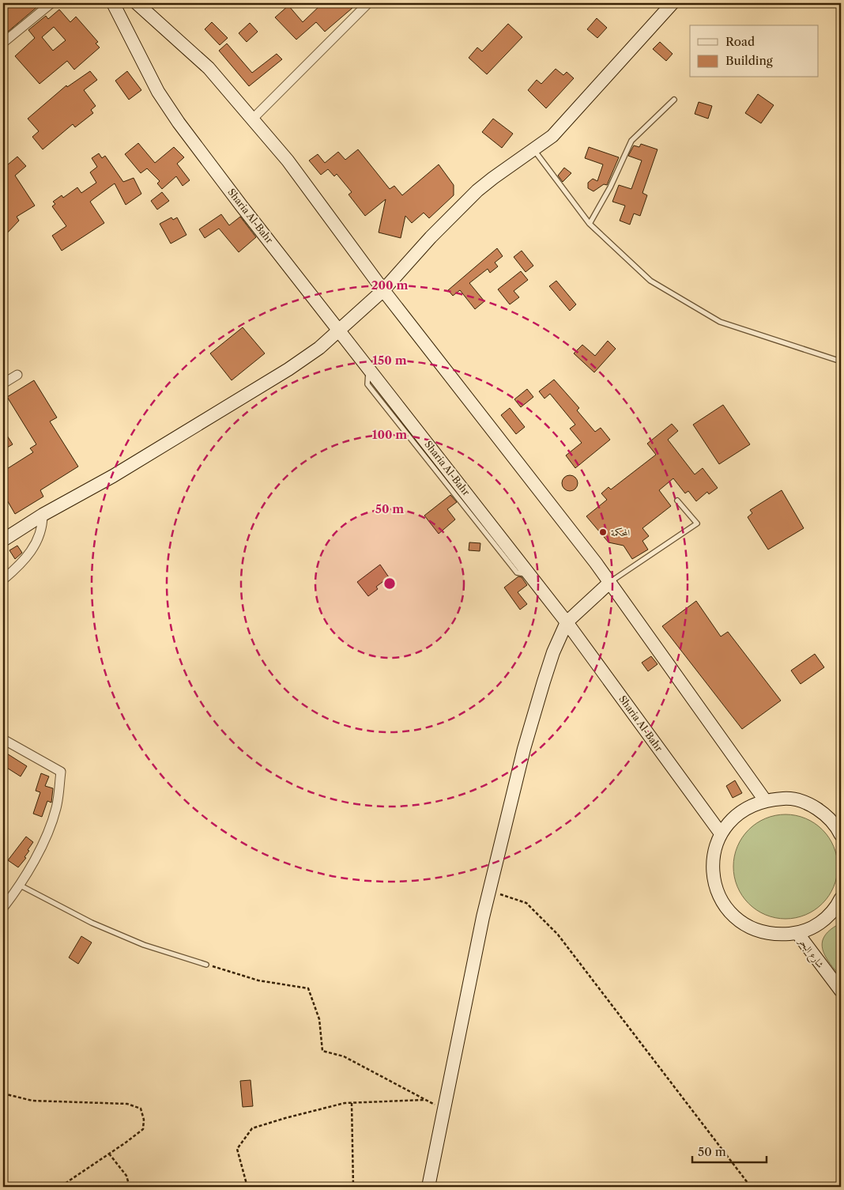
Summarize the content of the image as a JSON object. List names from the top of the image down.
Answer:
{
  "streets": {
    "main road": ["Sharia Al-Bahr", "شارع البحر"]
  },
  "places": ["المحكمة"],
  "legend": ["Road", "Building"],
  "scale_bar": "50 m",
  "rings": [
    "200 m",
    "150 m",
    "100 m",
    "50 m"
  ]
}
